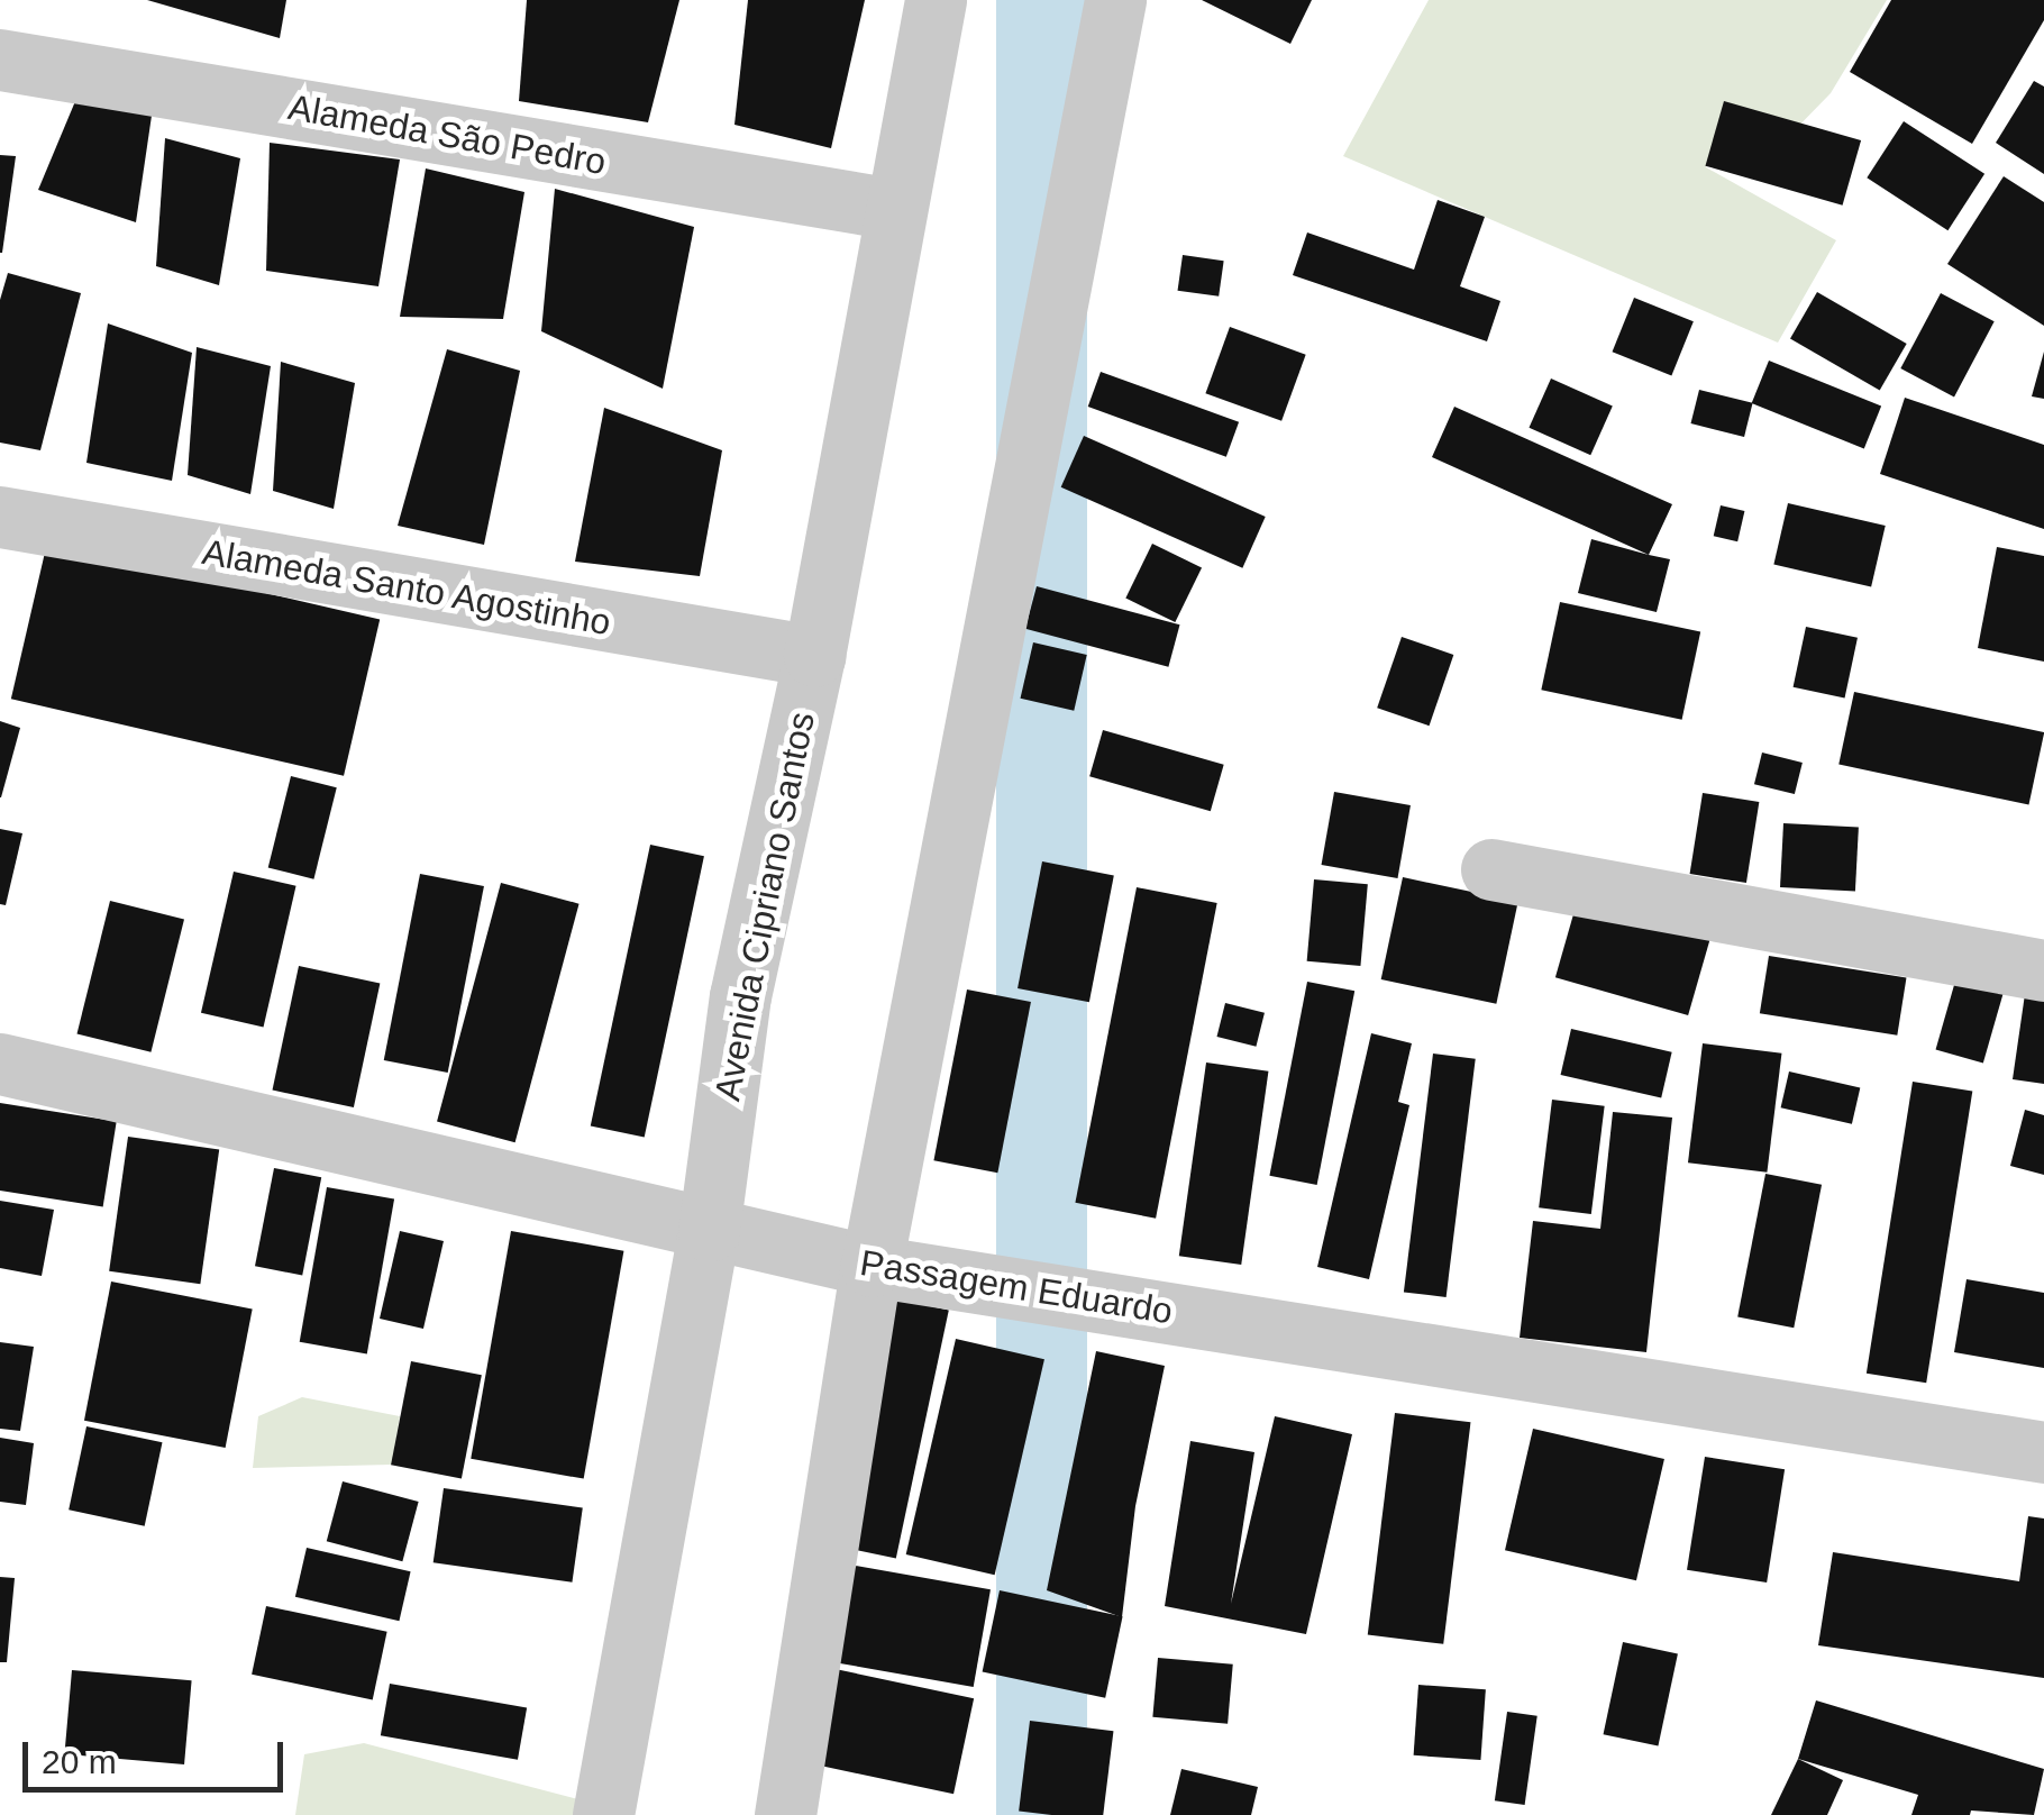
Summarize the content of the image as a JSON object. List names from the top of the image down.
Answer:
{
  "streets": {
    "street": [
      "Alameda São Pedro",
      "Alameda Santo Agostinho",
      "Avenida Cipriano Santos",
      "Passagem Eduardo"
    ]
  },
  "crossings": [
    ["Alameda São Pedro", "Avenida Cipriano Santos"],
    ["Alameda Santo Agostinho", "Avenida Cipriano Santos"],
    ["Avenida Cipriano Santos", "Passagem Eduardo"]
  ],
  "scale_bar": "20 m"
}
